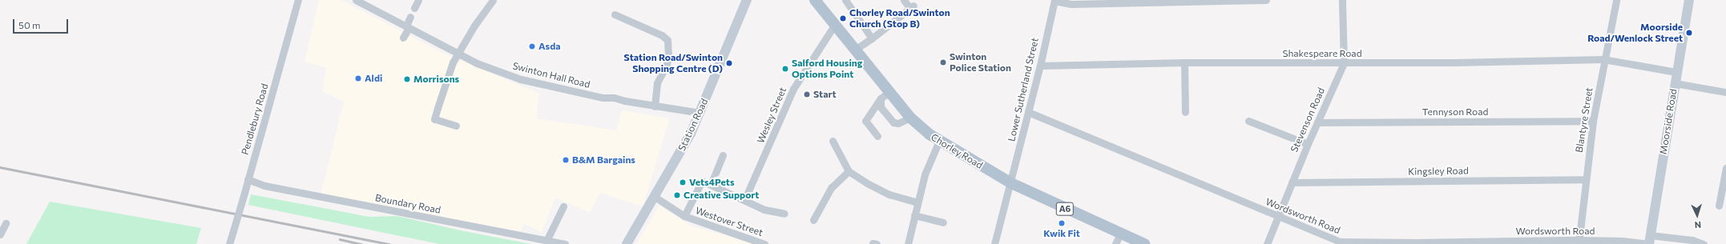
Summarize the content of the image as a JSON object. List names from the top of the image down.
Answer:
{
  "streets": {
    "main road": [
      "Moorside Road",
      "Station Road",
      "Chorley Road",
      "A6"
    ],
    "street": [
      "Shakespeare Road",
      "Swinton Hall Road",
      "Lower Sutherland Street",
      "Tennyson Road",
      "Wesley Street",
      "Pendlebury Road",
      "Stevenson Road",
      "Blantyre Street",
      "Kingsley Road",
      "Boundary Road",
      "Wordsworth Road",
      "Westover Street"
    ]
  },
  "crossings": [
    ["Shakespeare Road", "Lower Sutherland Street"],
    ["Shakespeare Road", "Stevenson Road"],
    ["Shakespeare Road", "Blantyre Street"],
    ["Shakespeare Road", "Moorside Road"],
    ["Swinton Hall Road", "Station Road"],
    ["Lower Sutherland Street", "Chorley Road"],
    ["Lower Sutherland Street", "Wordsworth Road"],
    ["Tennyson Road", "Stevenson Road"],
    ["Tennyson Road", "Blantyre Street"],
    ["Wesley Street", "Chorley Road"],
    ["Pendlebury Road", "Boundary Road"],
    ["Stevenson Road", "Kingsley Road"],
    ["Stevenson Road", "Wordsworth Road"],
    ["Blantyre Street", "Kingsley Road"],
    ["Blantyre Street", "Wordsworth Road"],
    ["Moorside Road", "Wordsworth Road"],
    ["Station Road", "Westover Street"]
  ],
  "places": [
    "Chorley Road/Swinton Church (Stop B)",
    "Moorside Road/Wenlock Street",
    "Asda",
    "Swinton Police Station",
    "Station Road/Swinton Shopping Centre (D)",
    "Salford Housing Options Point",
    "Aldi",
    "Morrisons",
    "Start",
    "B&M Bargains",
    "Vets4Pets",
    "Creative Support",
    "Kwik Fit"
  ],
  "scale_bar": "50 m",
  "north": "bottom"
}
